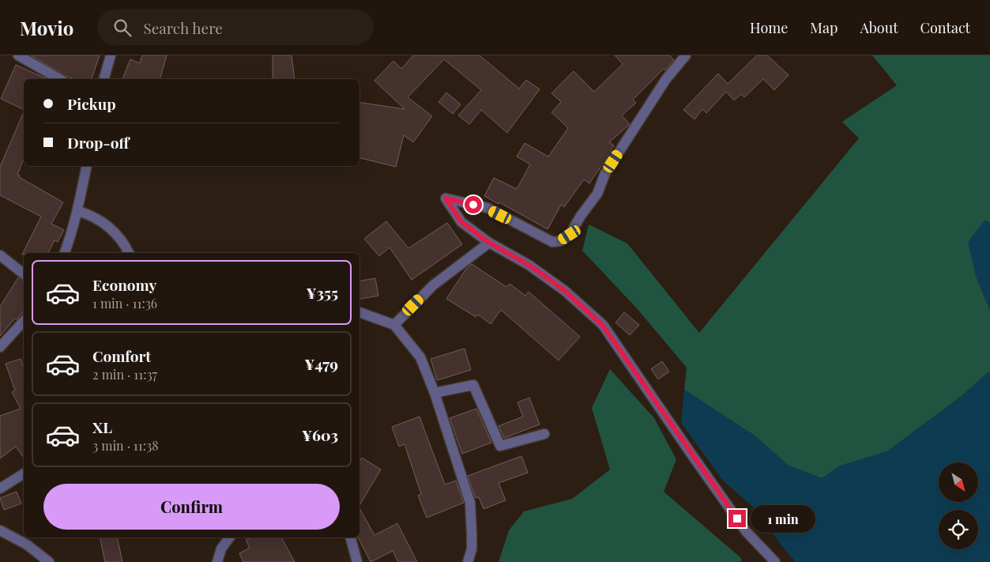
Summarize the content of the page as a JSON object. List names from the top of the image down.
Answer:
{
  "north": "bottom right",
  "page": {
    "header": "Movio",
    "search": "Search here",
    "nav": [
      "Home",
      "Map",
      "About",
      "Contact"
    ],
    "banner": ["Pickup", "Drop-off"],
    "list": [
      {
        "name": "Economy",
        "note": "1 min · 11:36",
        "value": "¥355"
      },
      {
        "name": "Comfort",
        "note": "2 min · 11:37",
        "value": "¥479"
      },
      {
        "name": "XL",
        "note": "3 min · 11:38",
        "value": "¥603"
      }
    ],
    "buttons": "Confirm",
    "bubble": "1 min"
  }
}
